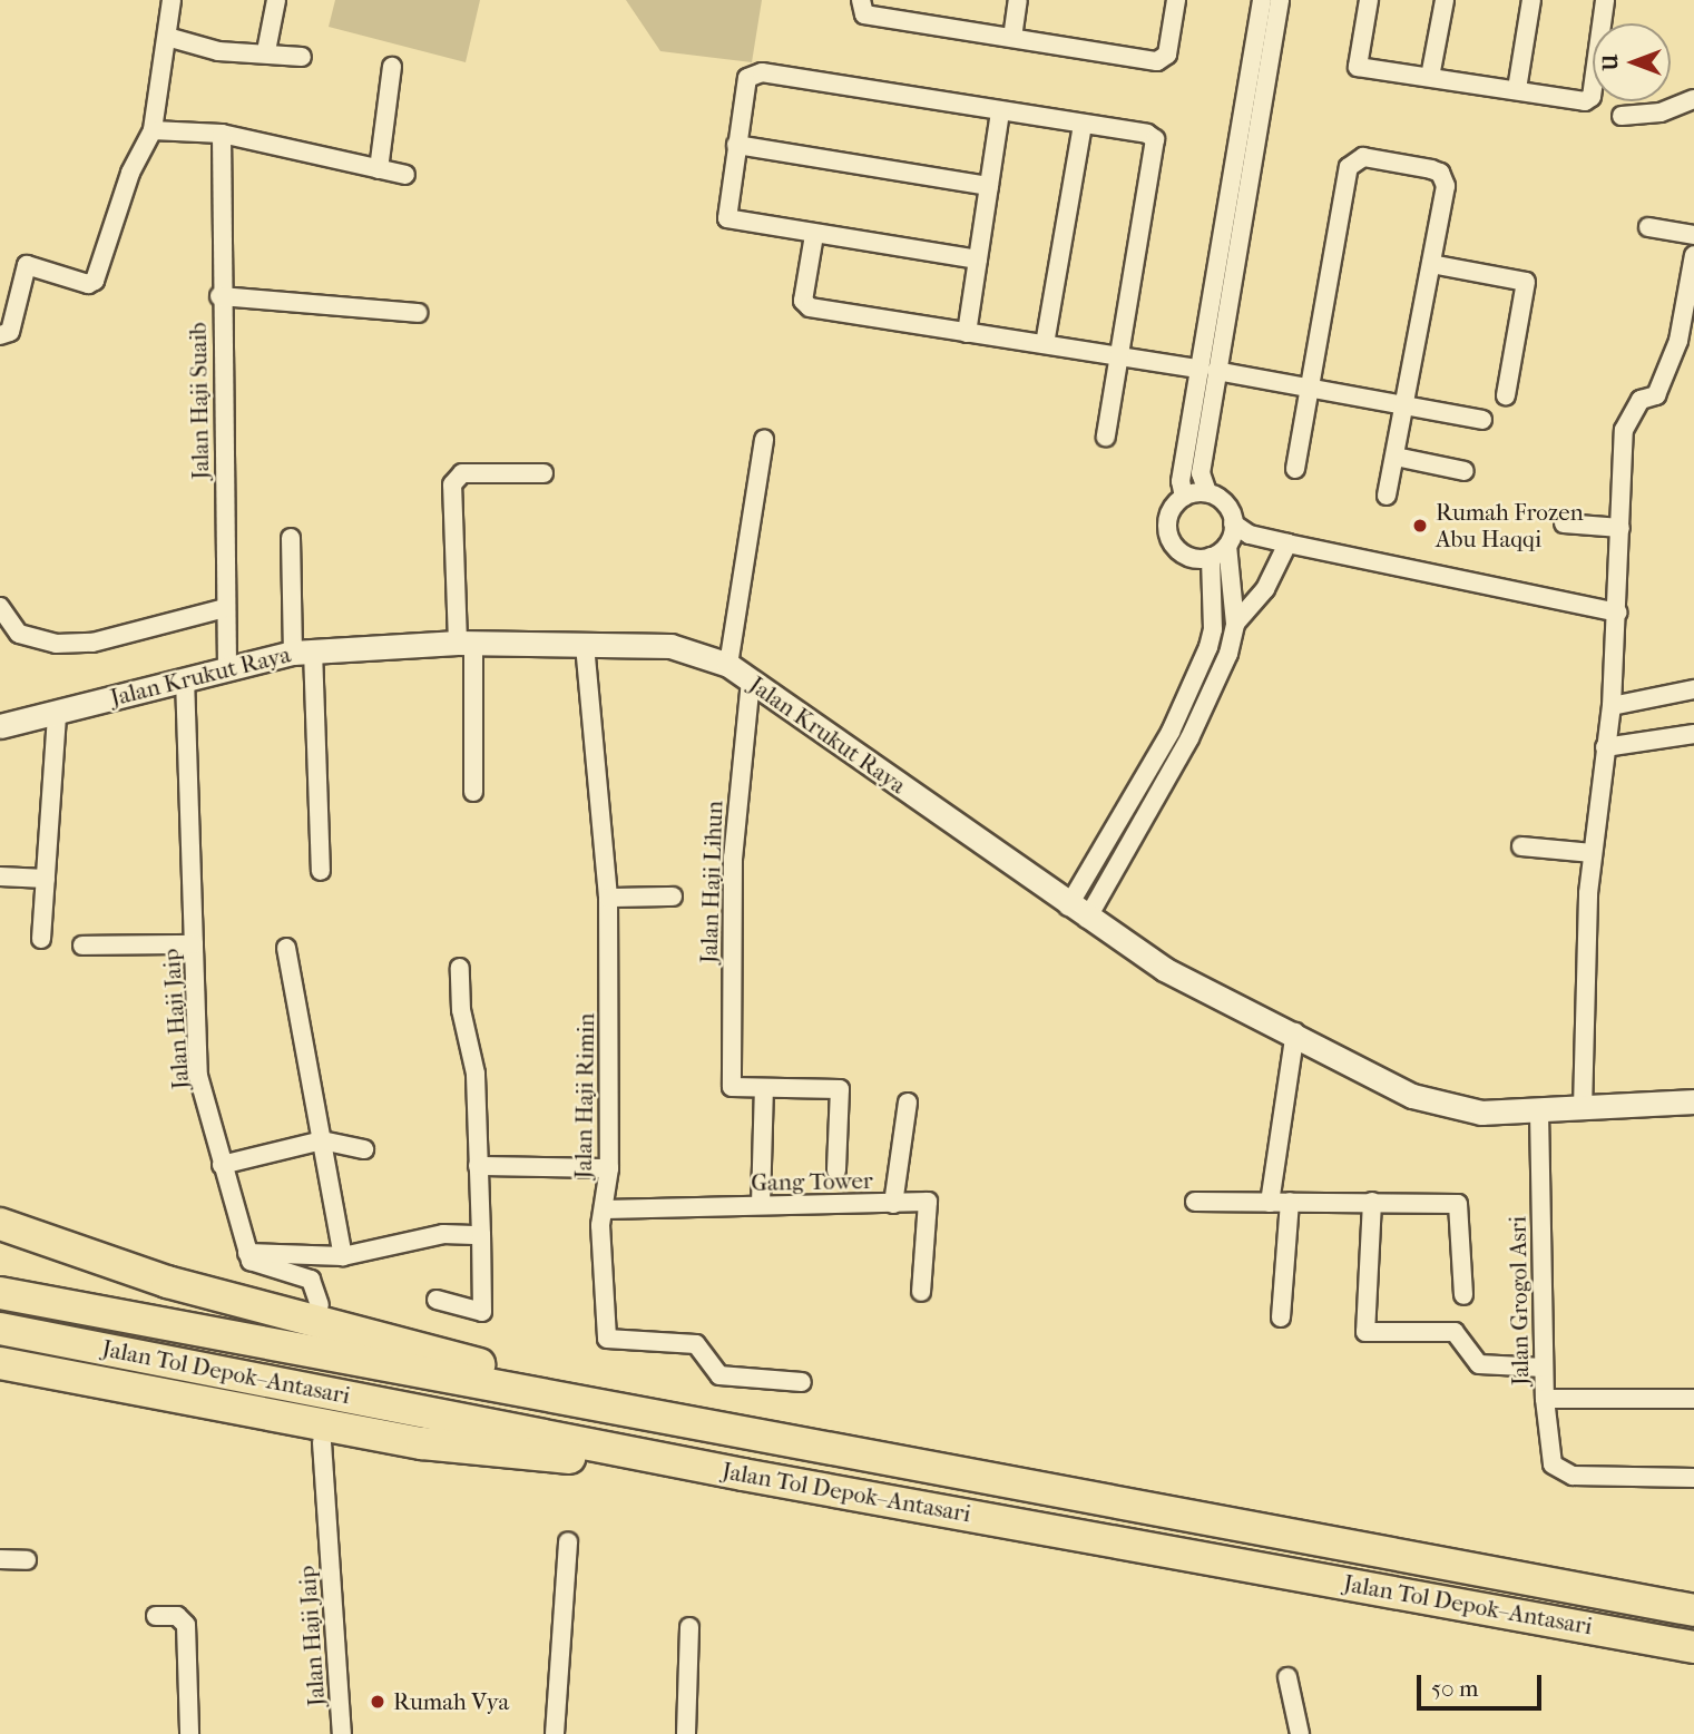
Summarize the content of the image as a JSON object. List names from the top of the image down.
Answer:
{
  "streets": {
    "highway": ["Jalan Tol Depok–Antasari"],
    "street": [
      "Jalan Haji Suaib",
      "Jalan Krukut Raya",
      "Jalan Haji Lihun",
      "Jalan Haji Jaip",
      "Jalan Haji Rimin",
      "Gang Tower",
      "Jalan Grogol Asri"
    ]
  },
  "crossings": [
    ["Jalan Haji Suaib", "Jalan Krukut Raya"],
    ["Jalan Krukut Raya", "Jalan Haji Lihun"],
    ["Jalan Krukut Raya", "Jalan Haji Jaip"],
    ["Jalan Krukut Raya", "Jalan Haji Rimin"],
    ["Jalan Krukut Raya", "Jalan Grogol Asri"],
    ["Jalan Haji Rimin", "Gang Tower"]
  ],
  "places": ["Rumah Frozen Abu Haqqi", "Rumah Vya"],
  "scale_bar": "50 m",
  "north": "left"
}
